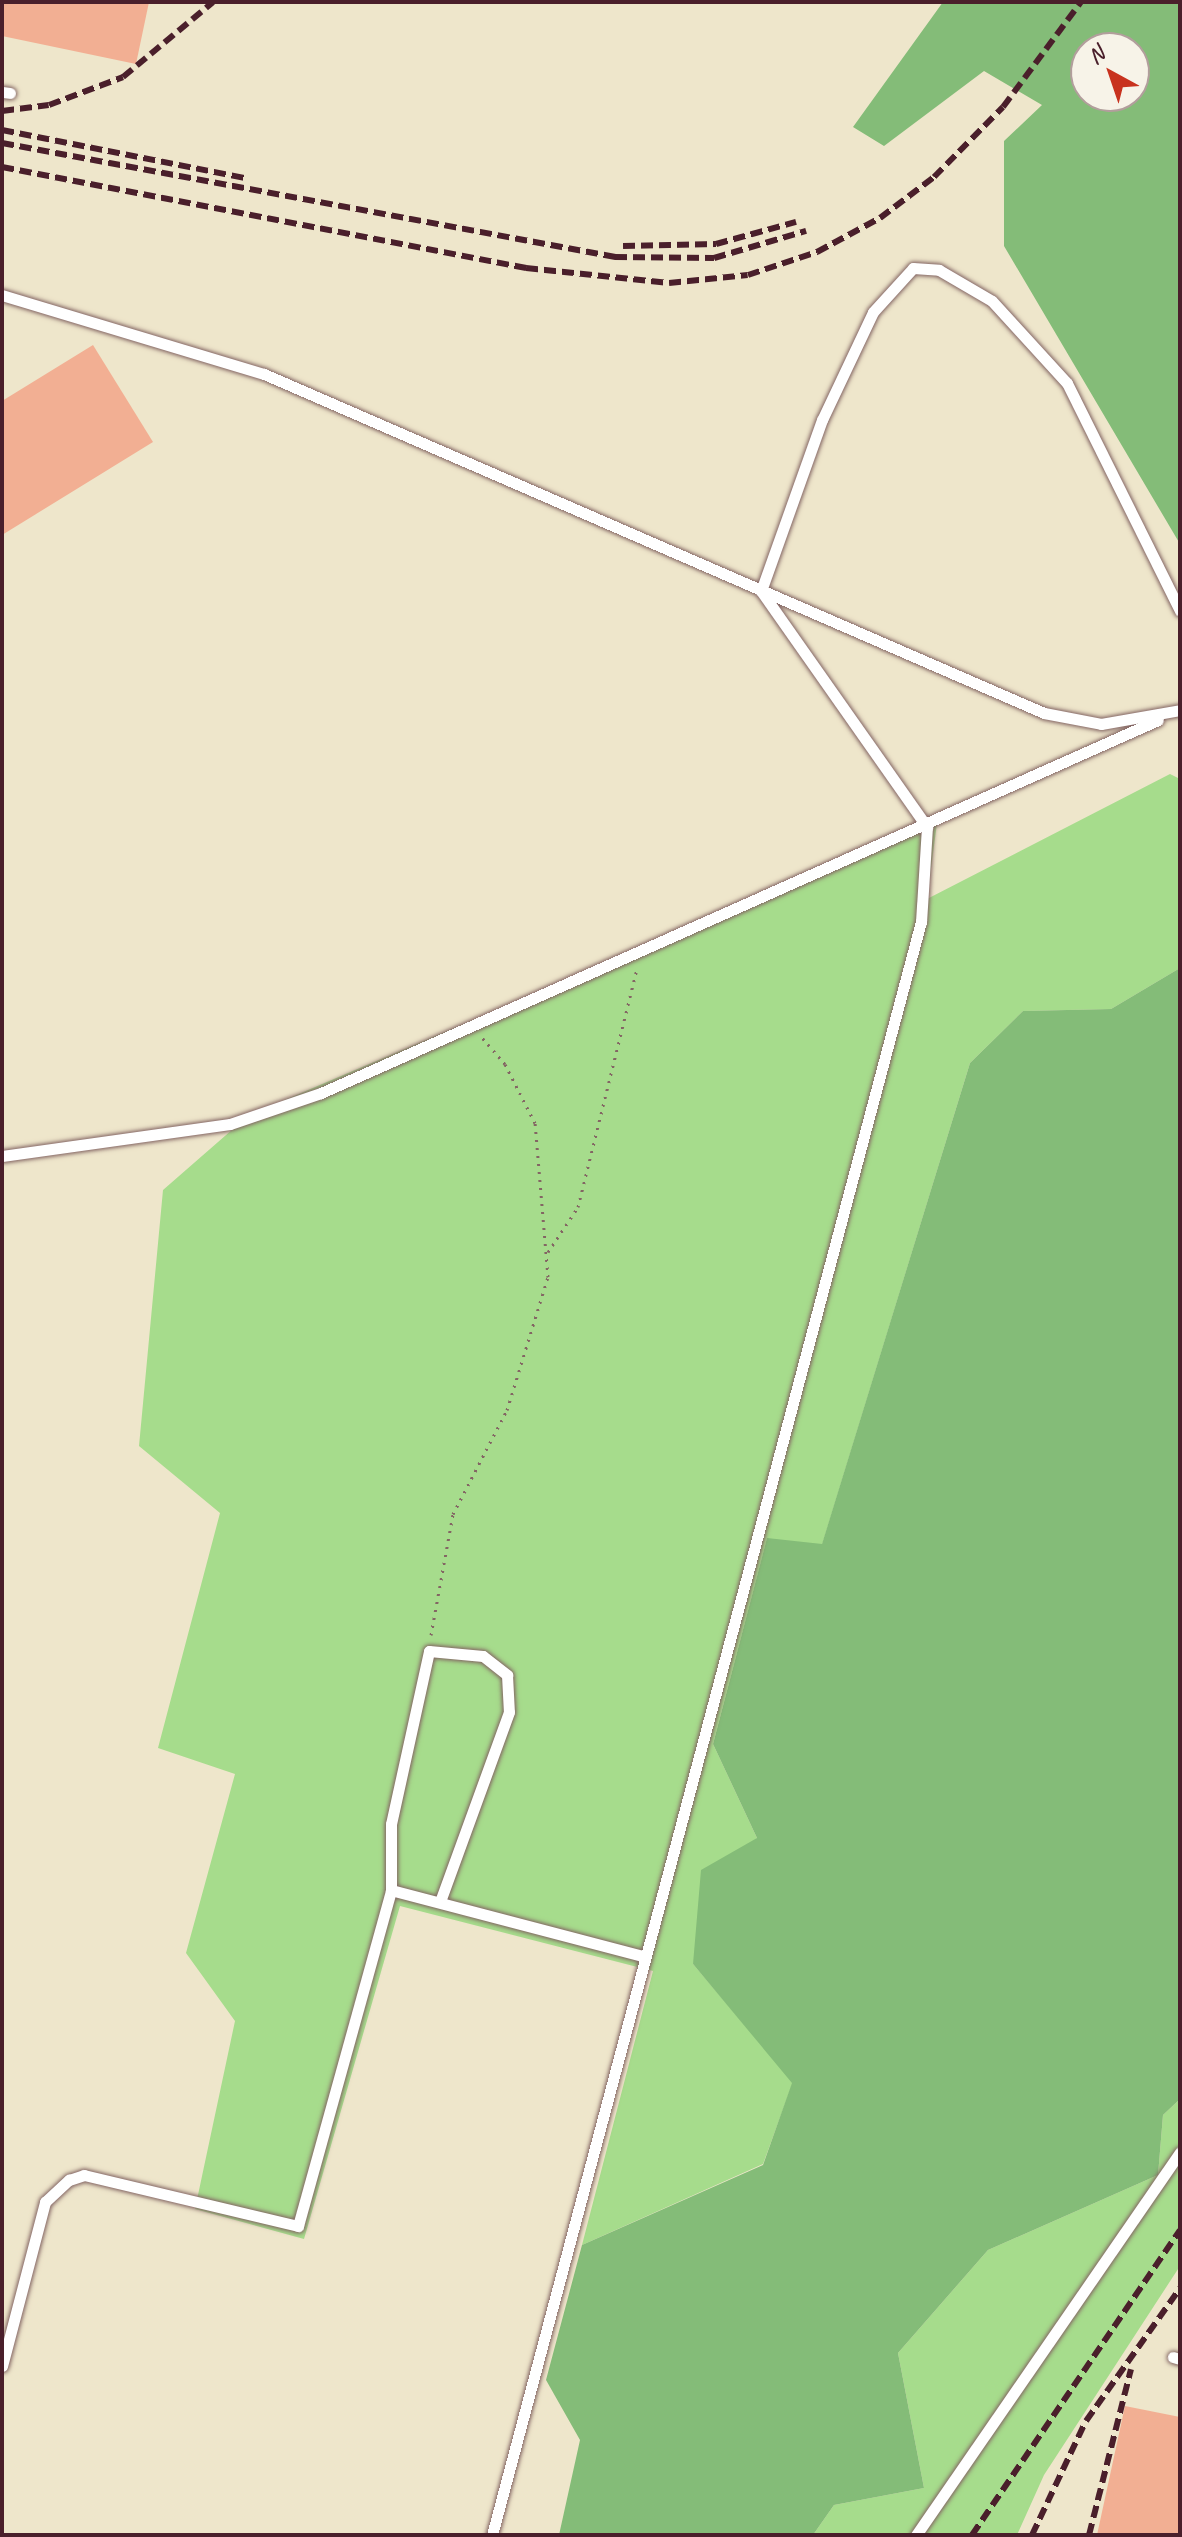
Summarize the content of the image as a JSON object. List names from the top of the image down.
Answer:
{
  "north": "top left"
}
